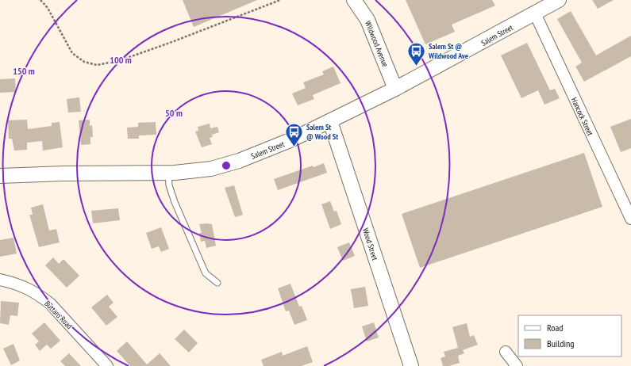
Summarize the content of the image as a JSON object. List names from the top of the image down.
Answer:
{
  "streets": {
    "street": [
      "Salem Street",
      "Wildwood Avenue",
      "Hancock Street",
      "Wood Street",
      "Buttaro Road"
    ]
  },
  "crossings": [
    ["Salem Street", "Wildwood Avenue"],
    ["Salem Street", "Hancock Street"],
    ["Salem Street", "Wood Street"]
  ],
  "places": {
    "bus stop": ["Salem St @ Wildwood Ave", "Salem St @ Wood St"]
  },
  "legend": ["Road", "Building"],
  "rings": ["100 m", "150 m", "50 m"]
}
